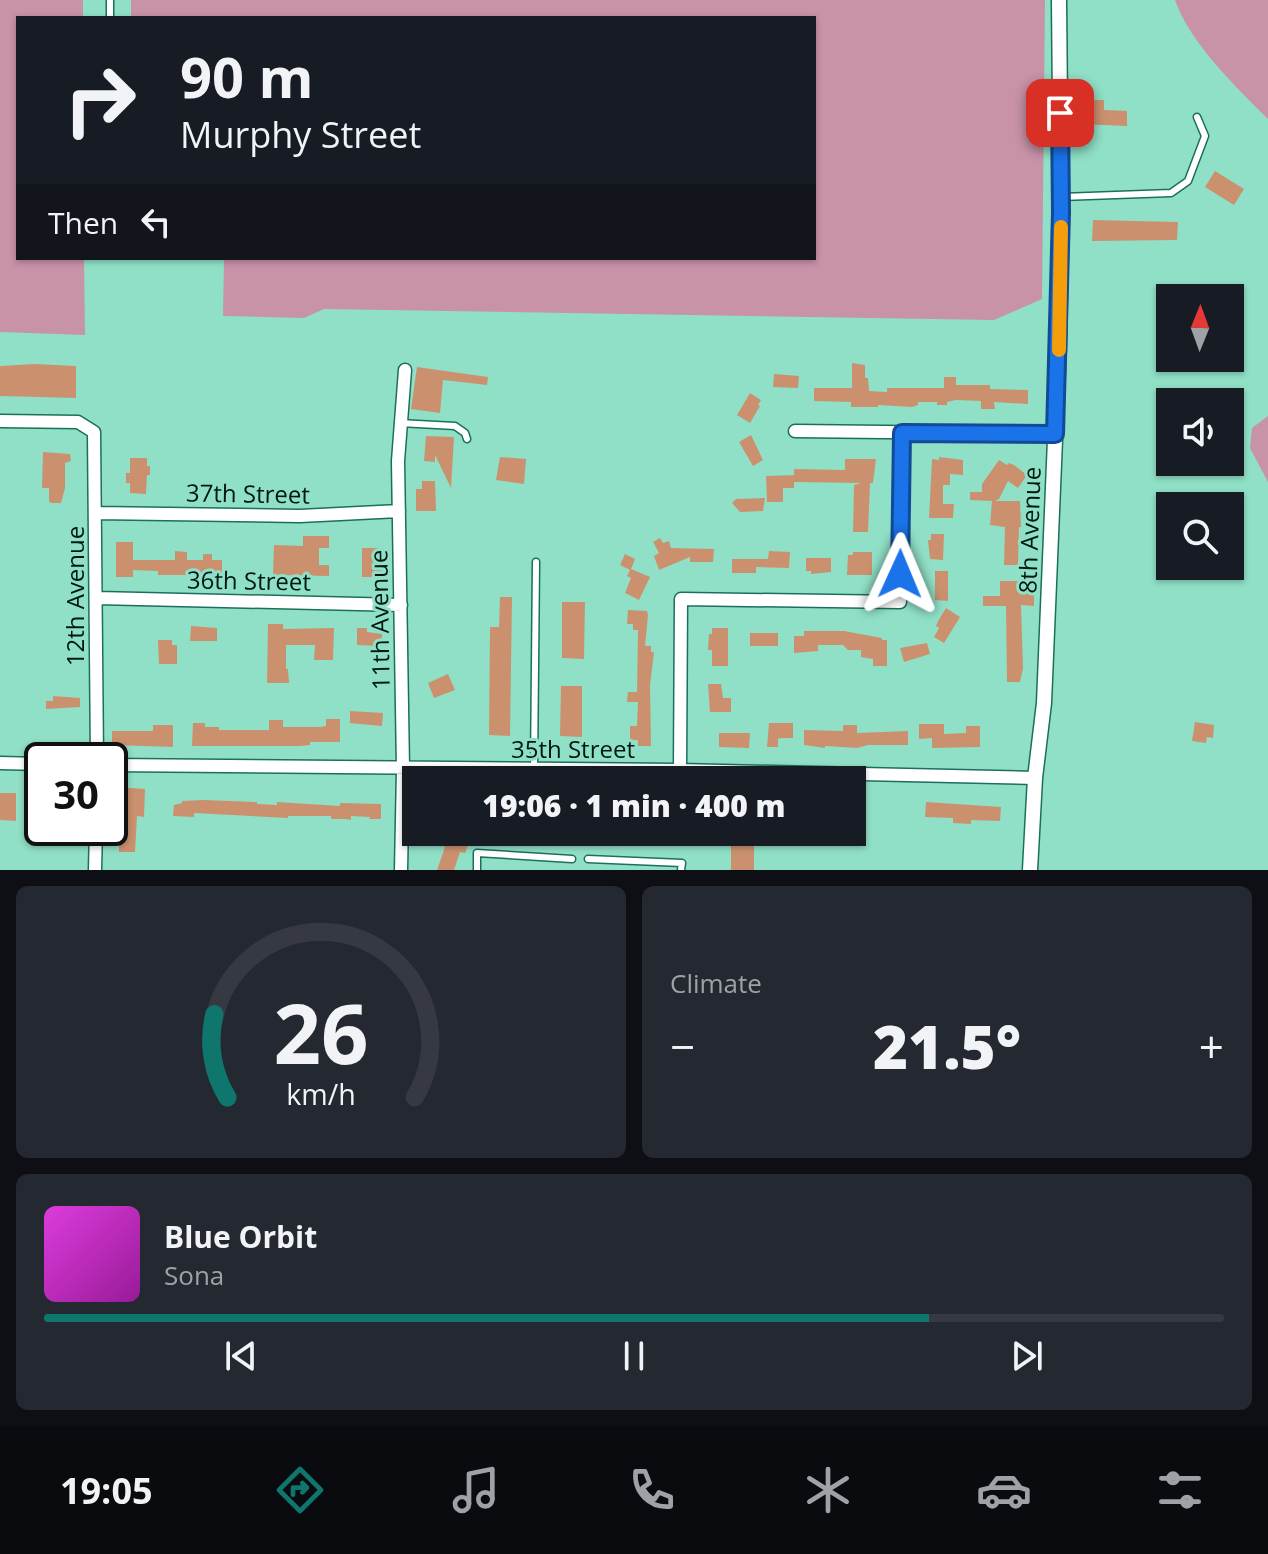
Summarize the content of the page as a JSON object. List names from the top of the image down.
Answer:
{
  "streets": {
    "street": [
      "37th Street",
      "8th Avenue",
      "36th Street",
      "12th Avenue",
      "11th Avenue",
      "35th Street"
    ]
  },
  "crossings": [
    ["37th Street", "12th Avenue"],
    ["37th Street", "11th Avenue"],
    ["8th Avenue", "35th Street"],
    ["36th Street", "12th Avenue"],
    ["36th Street", "11th Avenue"]
  ],
  "north": "top",
  "page": {
    "turn": ["90 m", "Murphy Street"],
    "then": "Then",
    "limit": "30",
    "trip": "19:06 · 1 min · 400 m",
    "tile": "Climate",
    "heat": ["−", "21.5°", "+"],
    "song": ["Blue Orbit", "Sona"],
    "tabs": "19:05",
    "gauge": ["26", "km/h"]
  }
}
